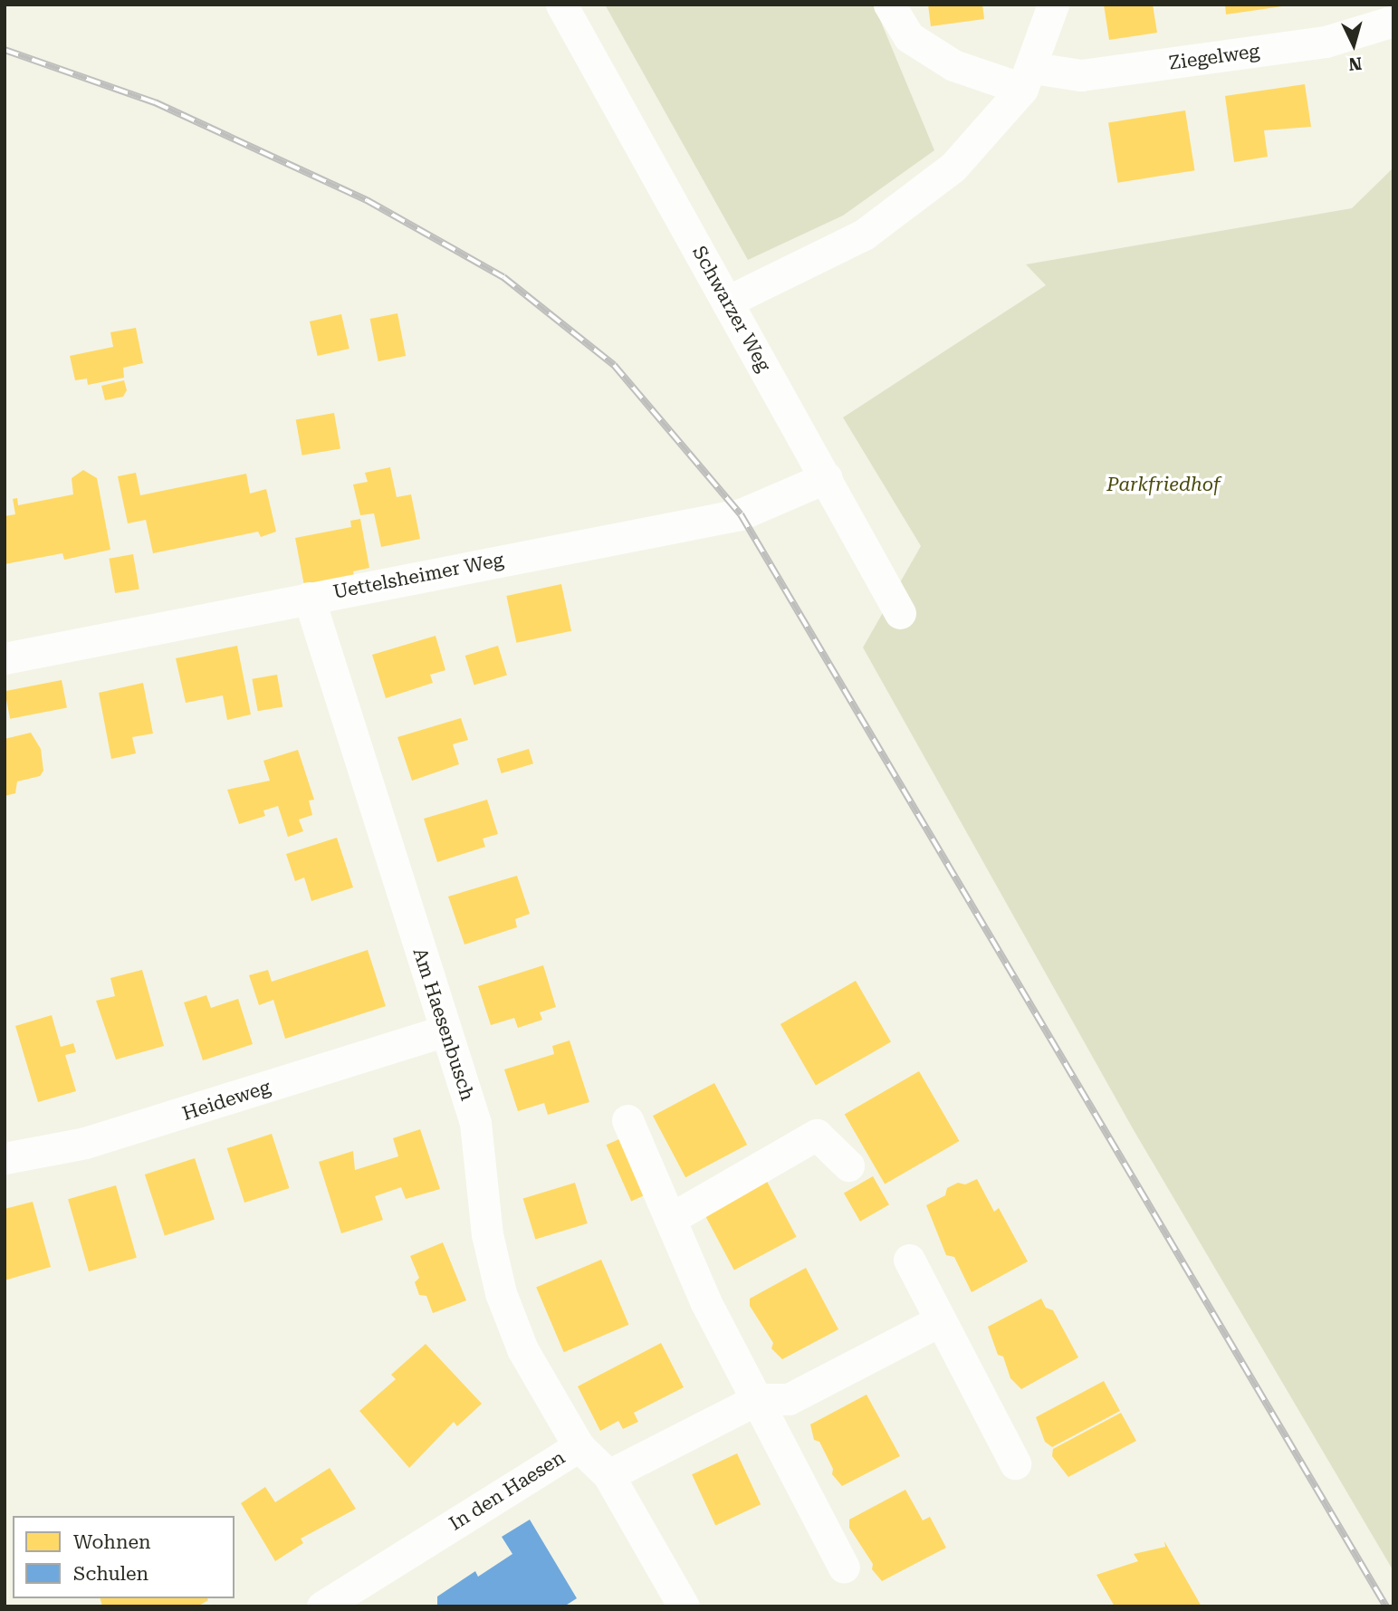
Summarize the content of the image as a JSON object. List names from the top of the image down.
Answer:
{
  "streets": {
    "street": [
      "Ziegelweg",
      "Schwarzer Weg",
      "Uettelsheimer Weg",
      "Am Haesenbusch",
      "Heideweg",
      "In den Haesen"
    ]
  },
  "crossings": [
    ["Schwarzer Weg", "Uettelsheimer Weg"],
    ["Uettelsheimer Weg", "Am Haesenbusch"],
    ["Am Haesenbusch", "Heideweg"],
    ["Am Haesenbusch", "In den Haesen"]
  ],
  "parks": ["Parkfriedhof"],
  "legend": ["Wohnen", "Schulen"],
  "north": "bottom"
}
